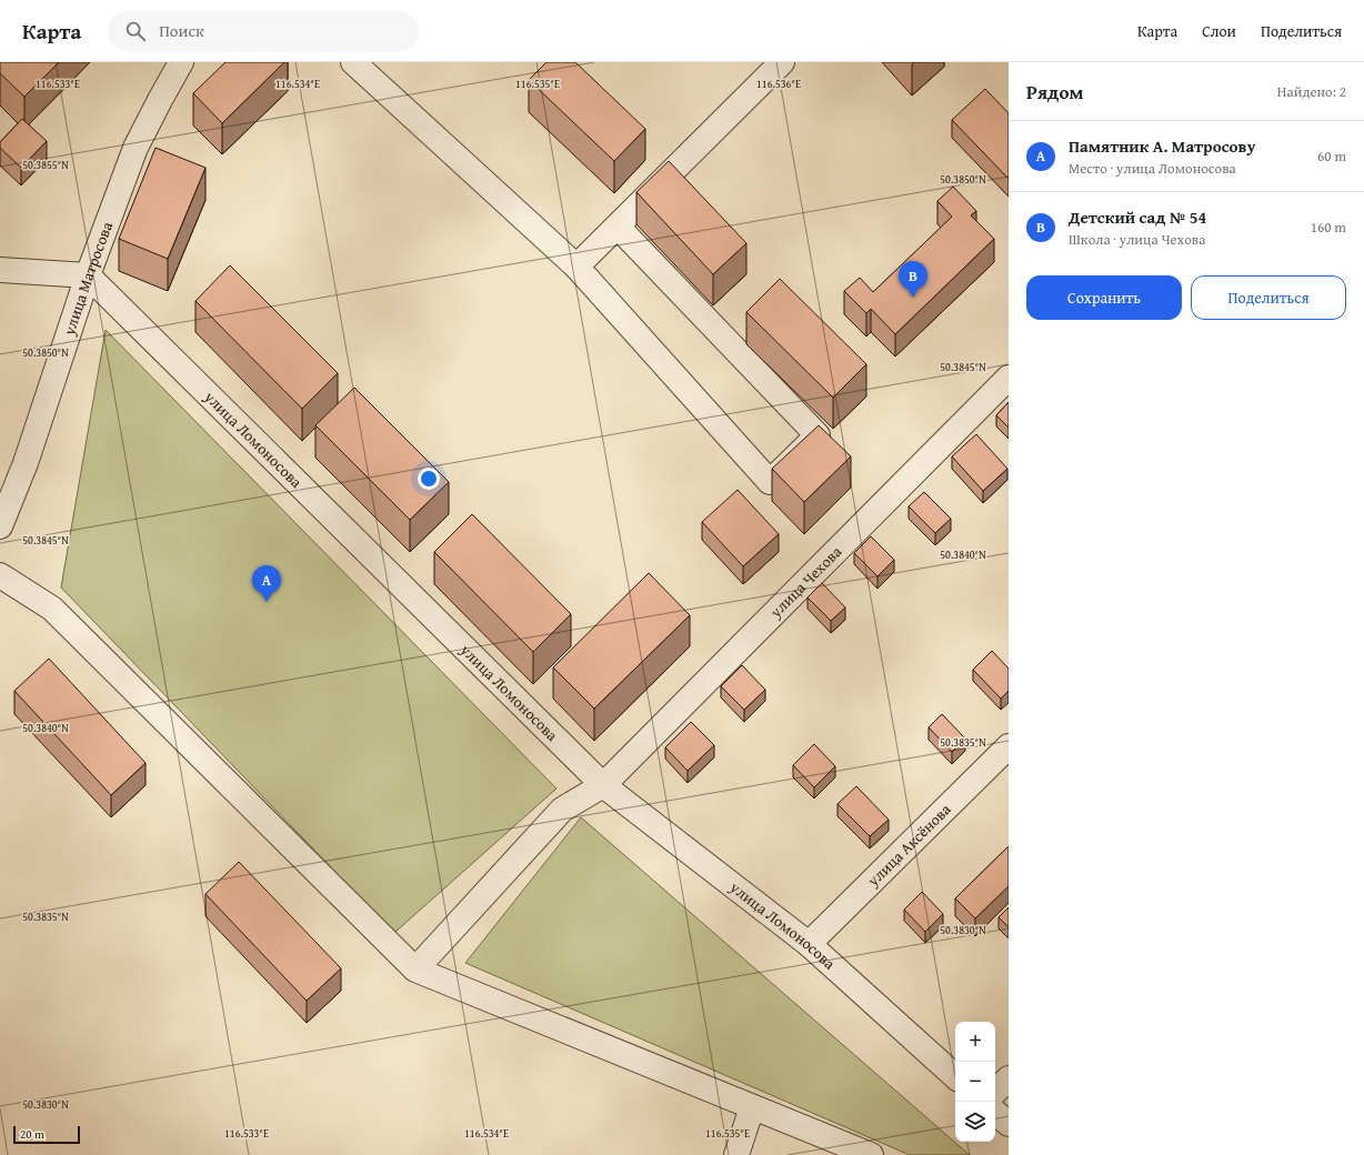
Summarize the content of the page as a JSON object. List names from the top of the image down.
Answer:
{
  "streets": {
    "street": [
      "улица Матросова",
      "улица Ломоносова",
      "улица Чехова",
      "улица Аксёнова"
    ]
  },
  "crossings": [
    ["улица Матросова", "улица Ломоносова"],
    ["улица Ломоносова", "улица Чехова"],
    ["улица Ломоносова", "улица Аксёнова"]
  ],
  "scale_bar": "20 m",
  "page": {
    "header": "Карта",
    "search": "Поиск",
    "nav": ["Карта", "Слои", "Поделиться"],
    "heading": ["Рядом", "Найдено: 2"],
    "list": [
      {
        "mark": "A",
        "name": "Памятник А. Матросову",
        "note": "Место · улица Ломоносова",
        "value": "60 m"
      },
      {
        "mark": "B",
        "name": "Детский сад № 54",
        "note": "Школа · улица Чехова",
        "value": "160 m"
      }
    ],
    "pins": ["B", "A"],
    "buttons": ["Сохранить", "Поделиться"],
    "map_buttons": ["+", "−"],
    "scale": "20 m"
  },
  "coordinates": [
    "116.536°E",
    "116.533°E",
    "116.534°E",
    "116.535°E",
    "50.3855°N",
    "50.3850°N",
    "50.3845°N",
    "50.3840°N",
    "50.3835°N",
    "50.3830°N"
  ]
}
